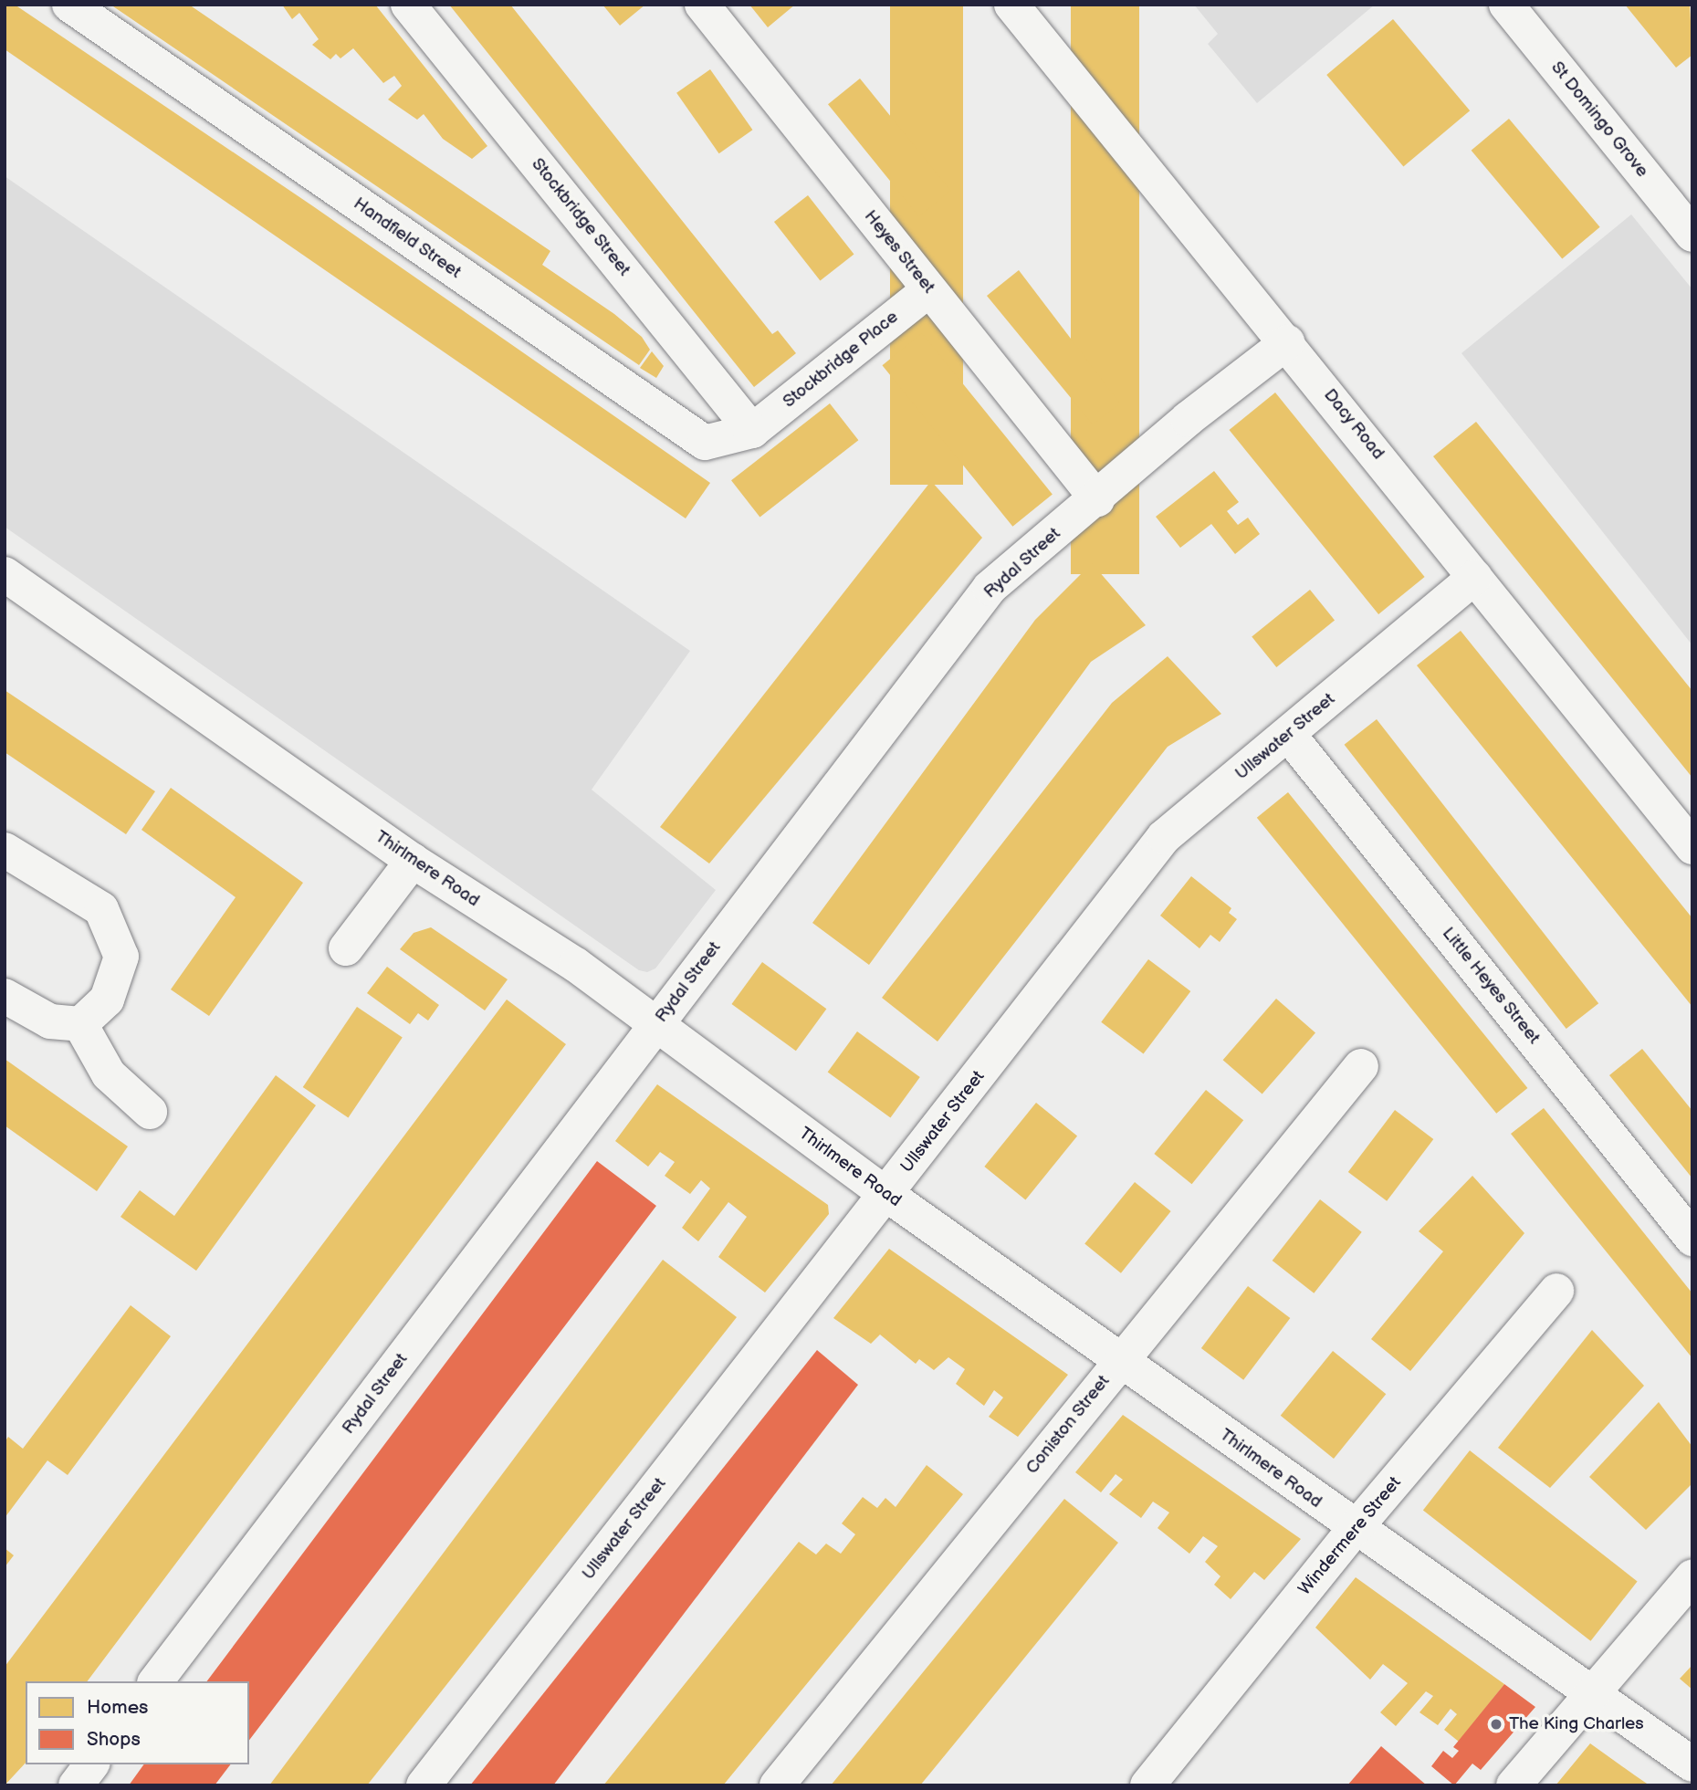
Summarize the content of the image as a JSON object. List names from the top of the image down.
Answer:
{
  "streets": {
    "street": [
      "St Domingo Grove",
      "Stockbridge Street",
      "Handfield Street",
      "Heyes Street",
      "Stockbridge Place",
      "Dacy Road",
      "Rydal Street",
      "Ullswater Street",
      "Thirlmere Road",
      "Little Heyes Street",
      "Coniston Street",
      "Windermere Street"
    ]
  },
  "crossings": [
    ["Stockbridge Street", "Handfield Street"],
    ["Stockbridge Street", "Stockbridge Place"],
    ["Handfield Street", "Stockbridge Place"],
    ["Heyes Street", "Stockbridge Place"],
    ["Heyes Street", "Rydal Street"],
    ["Dacy Road", "Rydal Street"],
    ["Dacy Road", "Ullswater Street"],
    ["Rydal Street", "Thirlmere Road"],
    ["Ullswater Street", "Thirlmere Road"],
    ["Ullswater Street", "Little Heyes Street"],
    ["Thirlmere Road", "Coniston Street"],
    ["Thirlmere Road", "Windermere Street"]
  ],
  "places": ["The King Charles"],
  "legend": ["Homes", "Shops"]
}
